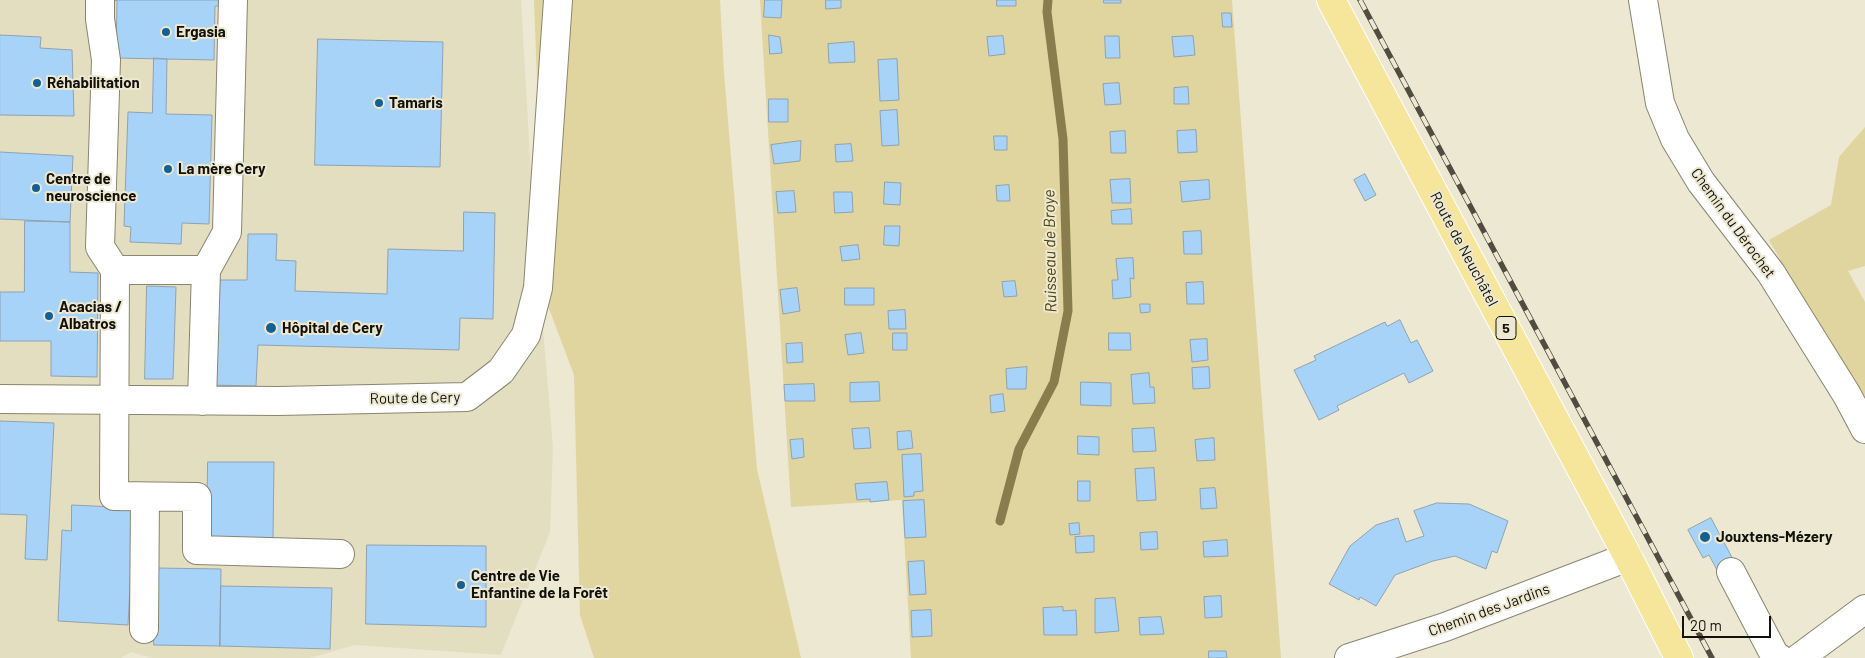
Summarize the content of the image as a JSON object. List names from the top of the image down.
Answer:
{
  "streets": {
    "main road": ["Route de Neuchâtel", "5"],
    "street": ["Chemin du Dérochet", "Route de Cery", "Chemin des Jardins"]
  },
  "crossings": [
    ["Route de Neuchâtel", "Chemin des Jardins"]
  ],
  "water": ["Ruisseau de Broye"],
  "places": [
    "Ergasia",
    "Réhabilitation",
    "Tamaris",
    "La mère Cery",
    "Centre de neuroscience",
    "Acacias / Albatros",
    "Hôpital de Cery",
    "Jouxtens-Mézery",
    "Centre de Vie Enfantine de la Forêt"
  ],
  "scale_bar": "20 m"
}
